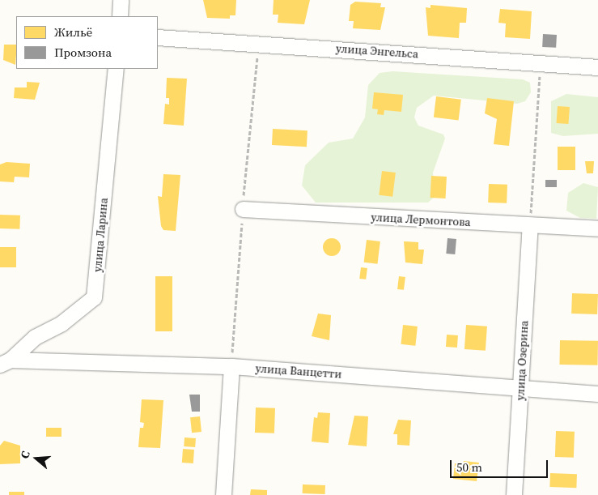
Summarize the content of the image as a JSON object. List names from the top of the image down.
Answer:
{
  "streets": {
    "street": [
      "улица Энгельса",
      "улица Лермонтова",
      "улица Ларина",
      "улица Озерина",
      "улица Ванцетти"
    ]
  },
  "crossings": [
    ["улица Лермонтова", "улица Озерина"],
    ["улица Ларина", "улица Ванцетти"],
    ["улица Озерина", "улица Ванцетти"]
  ],
  "legend": ["Жильё", "Промзона"],
  "scale_bar": "50 m",
  "north": "left"
}
